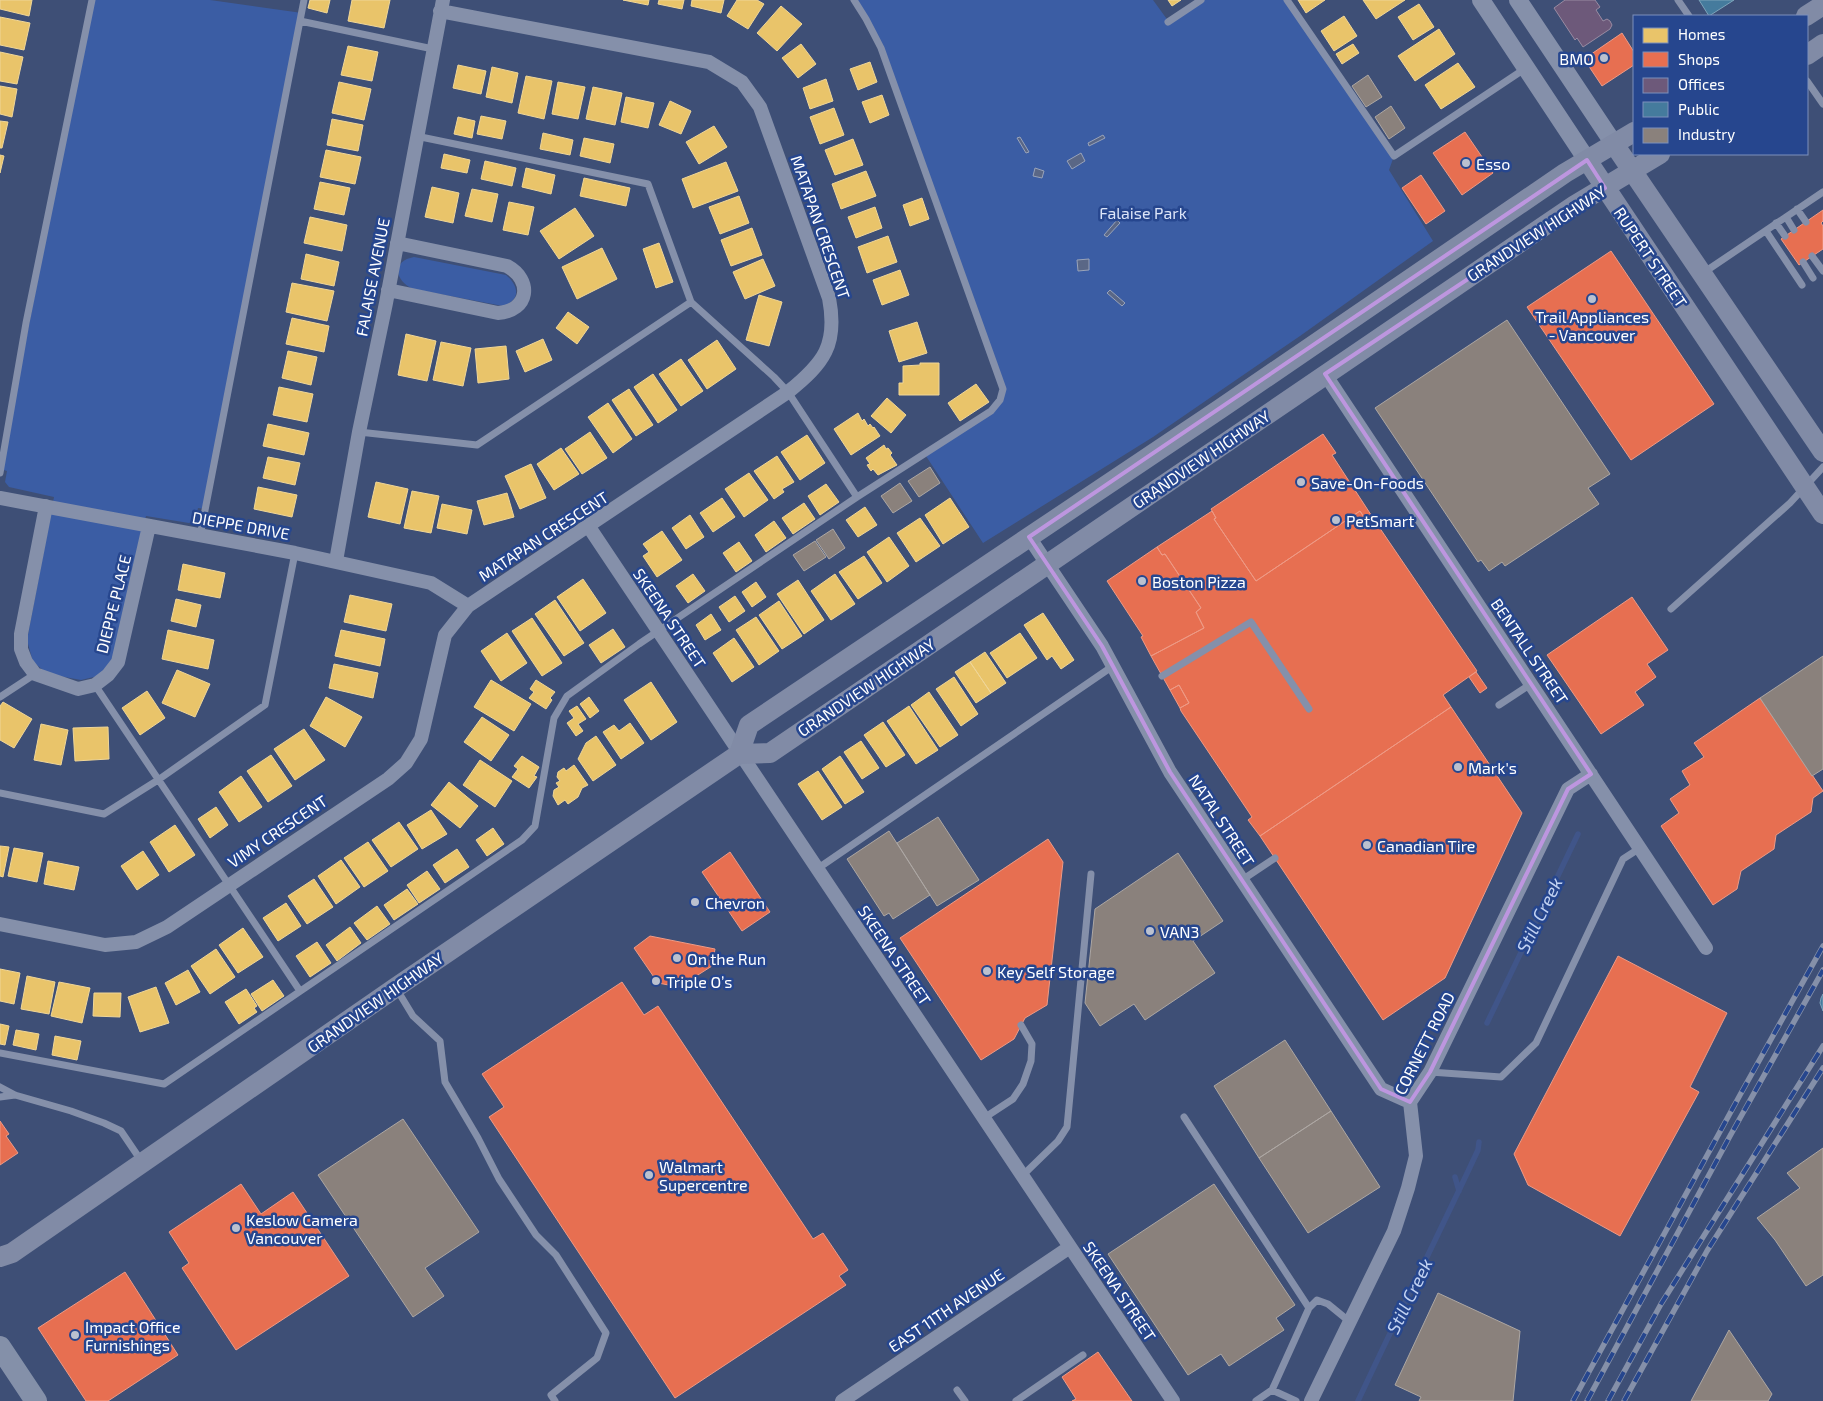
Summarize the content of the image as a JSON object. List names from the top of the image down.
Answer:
{
  "streets": {
    "main road": ["GRANDVIEW HIGHWAY", "RUPERT STREET"],
    "street": [
      "MATAPAN CRESCENT",
      "FALAISE AVENUE",
      "DIEPPE DRIVE",
      "DIEPPE PLACE",
      "SKEENA STREET",
      "BENTALL STREET",
      "NATAL STREET",
      "VIMY CRESCENT",
      "CORNETT ROAD",
      "EAST 11TH AVENUE"
    ]
  },
  "crossings": [
    ["MATAPAN CRESCENT", "FALAISE AVENUE"],
    ["MATAPAN CRESCENT", "DIEPPE DRIVE"],
    ["MATAPAN CRESCENT", "SKEENA STREET"],
    ["MATAPAN CRESCENT", "VIMY CRESCENT"],
    ["GRANDVIEW HIGHWAY", "RUPERT STREET"],
    ["GRANDVIEW HIGHWAY", "SKEENA STREET"],
    ["GRANDVIEW HIGHWAY", "BENTALL STREET"],
    ["GRANDVIEW HIGHWAY", "NATAL STREET"],
    ["FALAISE AVENUE", "DIEPPE DRIVE"],
    ["DIEPPE DRIVE", "DIEPPE PLACE"],
    ["DIEPPE DRIVE", "VIMY CRESCENT"],
    ["SKEENA STREET", "EAST 11TH AVENUE"],
    ["BENTALL STREET", "CORNETT ROAD"],
    ["NATAL STREET", "CORNETT ROAD"]
  ],
  "water": ["Still Creek"],
  "parks": ["Falaise Park"],
  "places": [
    "BMO",
    "Esso",
    "Trail Appliances - Vancouver",
    "Save-On-Foods",
    "PetSmart",
    "Boston Pizza",
    "Mark's",
    "Canadian Tire",
    "Chevron",
    "VAN3",
    "On the Run",
    "Key Self Storage",
    "Triple O’s",
    "Walmart Supercentre",
    "Keslow Camera Vancouver",
    "Impact Office Furnishings"
  ],
  "legend": [
    "Homes",
    "Shops",
    "Offices",
    "Public",
    "Industry"
  ]
}
